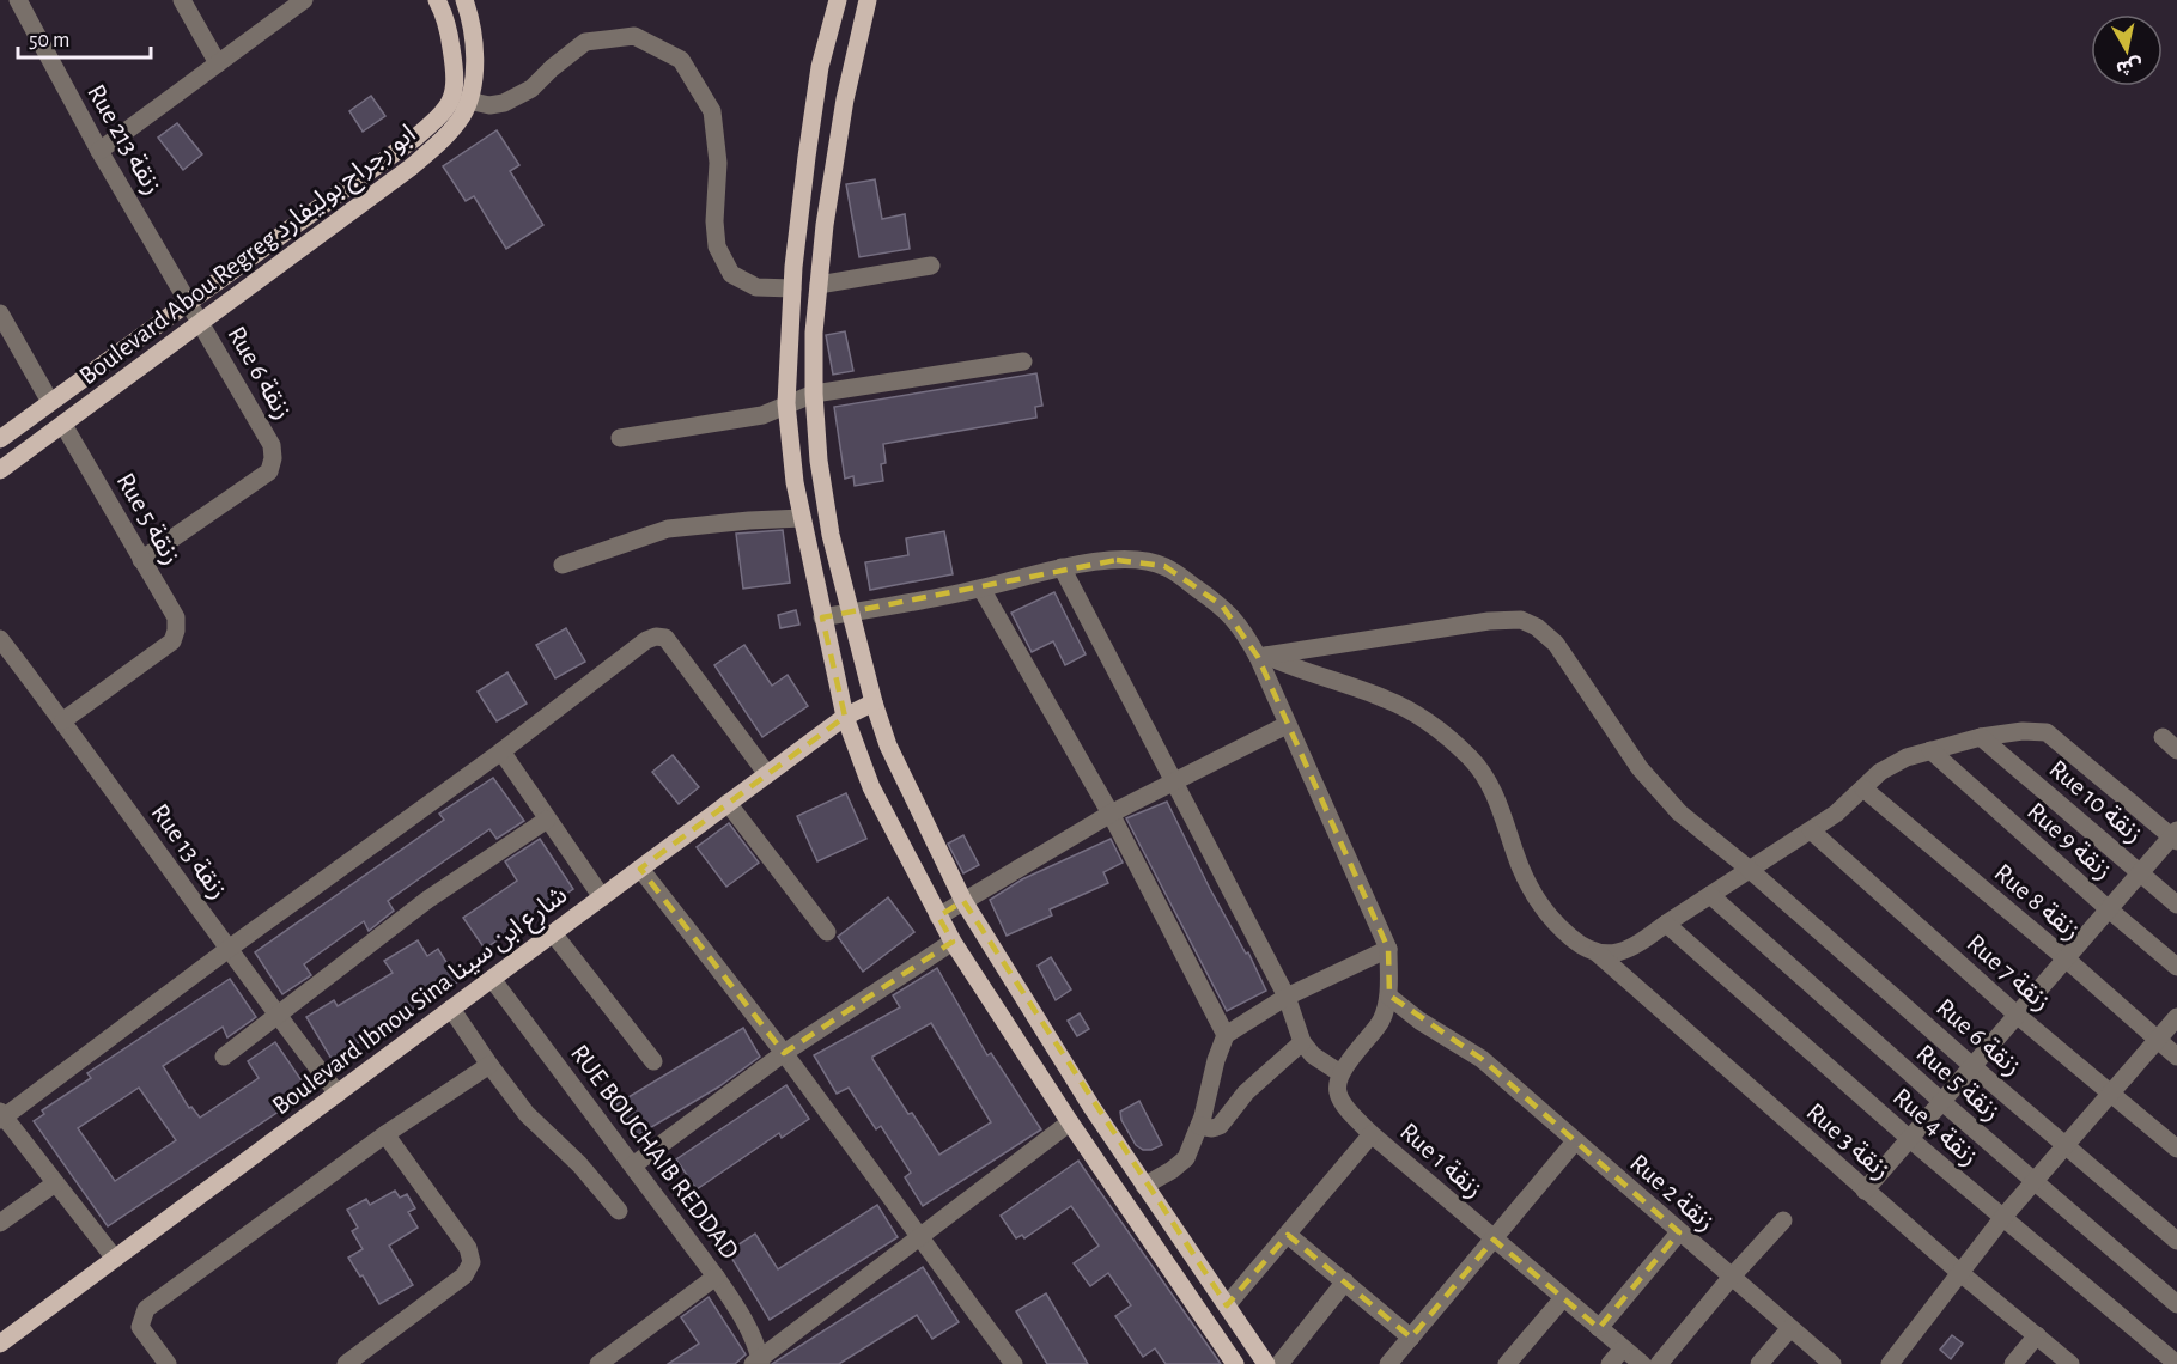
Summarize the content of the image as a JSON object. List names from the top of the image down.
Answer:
{
  "streets": {
    "main road": ["Boulevard Abou Regreg ابو رجراج بوليفارد", "Boulevard Ibnou Sina شارع ابن سينا"],
    "street": [
      "Rue 213 زنقة",
      "Rue 6 زنقة",
      "Rue 5 زنقة",
      "Rue 10 زنقة",
      "Rue 9 زنقة",
      "Rue 13 زنقة",
      "Rue 8 زنقة",
      "Rue 7 زنقة",
      "Rue 4 زنقة",
      "Rue 3 زنقة",
      "RUE BOUCHAIB REDDAD",
      "Rue 1 زنقة",
      "Rue 2 زنقة"
    ]
  },
  "crossings": [
    ["Rue 213 زنقة", "Boulevard Abou Regreg ابو رجراج بوليفارد"],
    ["Rue 213 زنقة", "Rue 6 زنقة"],
    ["Boulevard Abou Regreg ابو رجراج بوليفارد", "Rue 6 زنقة"],
    ["Boulevard Abou Regreg ابو رجراج بوليفارد", "Rue 5 زنقة"],
    ["Rue 6 زنقة", "Rue 5 زنقة"],
    ["Rue 6 زنقة", "Rue 3 زنقة"],
    ["Rue 5 زنقة", "Rue 13 زنقة"],
    ["Rue 13 زنقة", "Boulevard Ibnou Sina شارع ابن سينا"],
    ["Boulevard Ibnou Sina شارع ابن سينا", "RUE BOUCHAIB REDDAD"]
  ],
  "scale_bar": "50 m",
  "north": "bottom"
}
